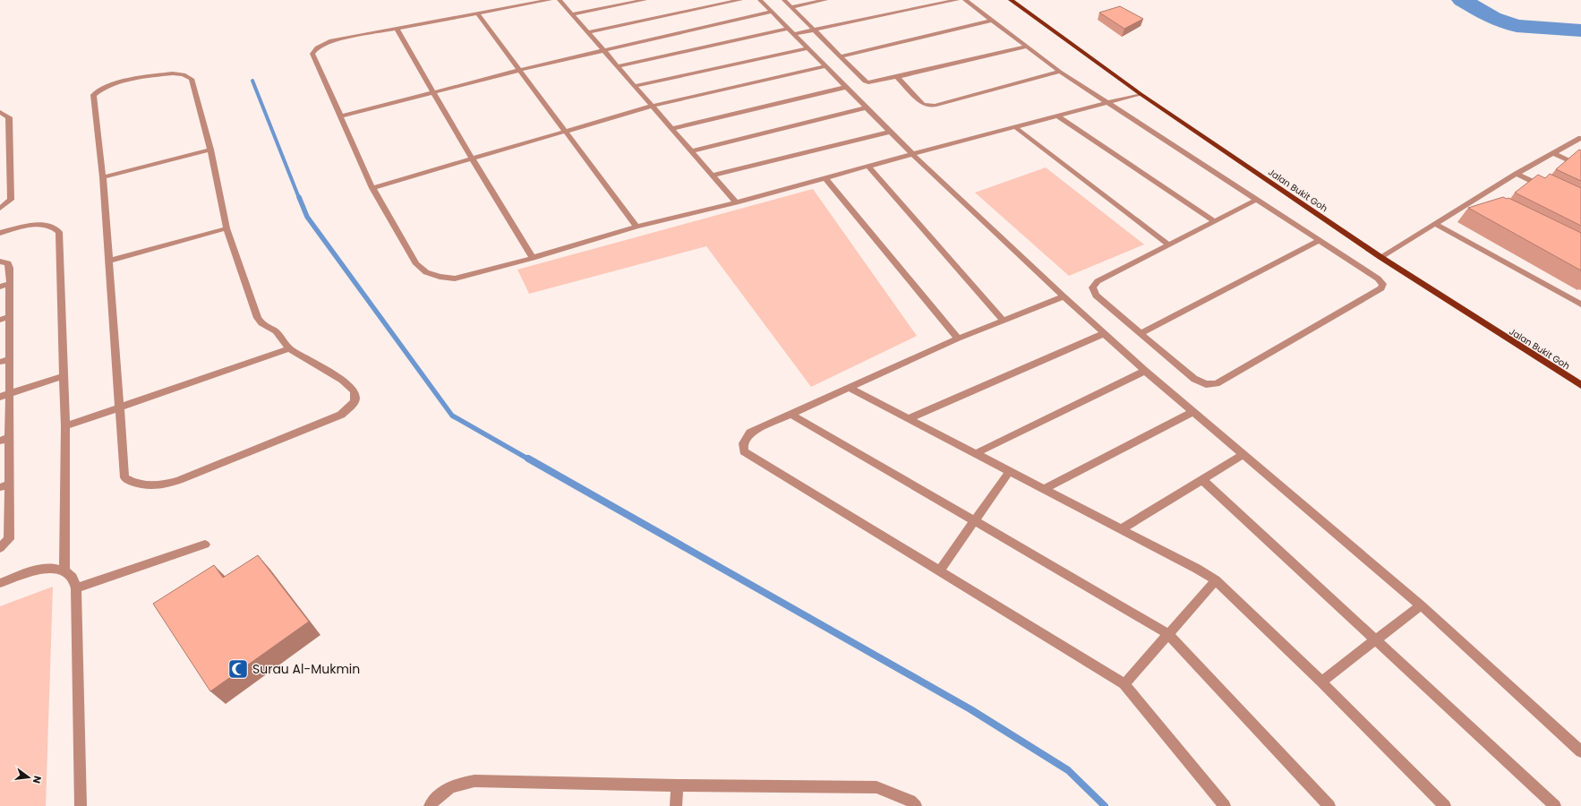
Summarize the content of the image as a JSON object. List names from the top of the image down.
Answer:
{
  "streets": {
    "main road": ["Jalan Bukit Goh"]
  },
  "places": {
    "mosque": ["Surau Al-Mukmin"]
  },
  "north": "right"
}
